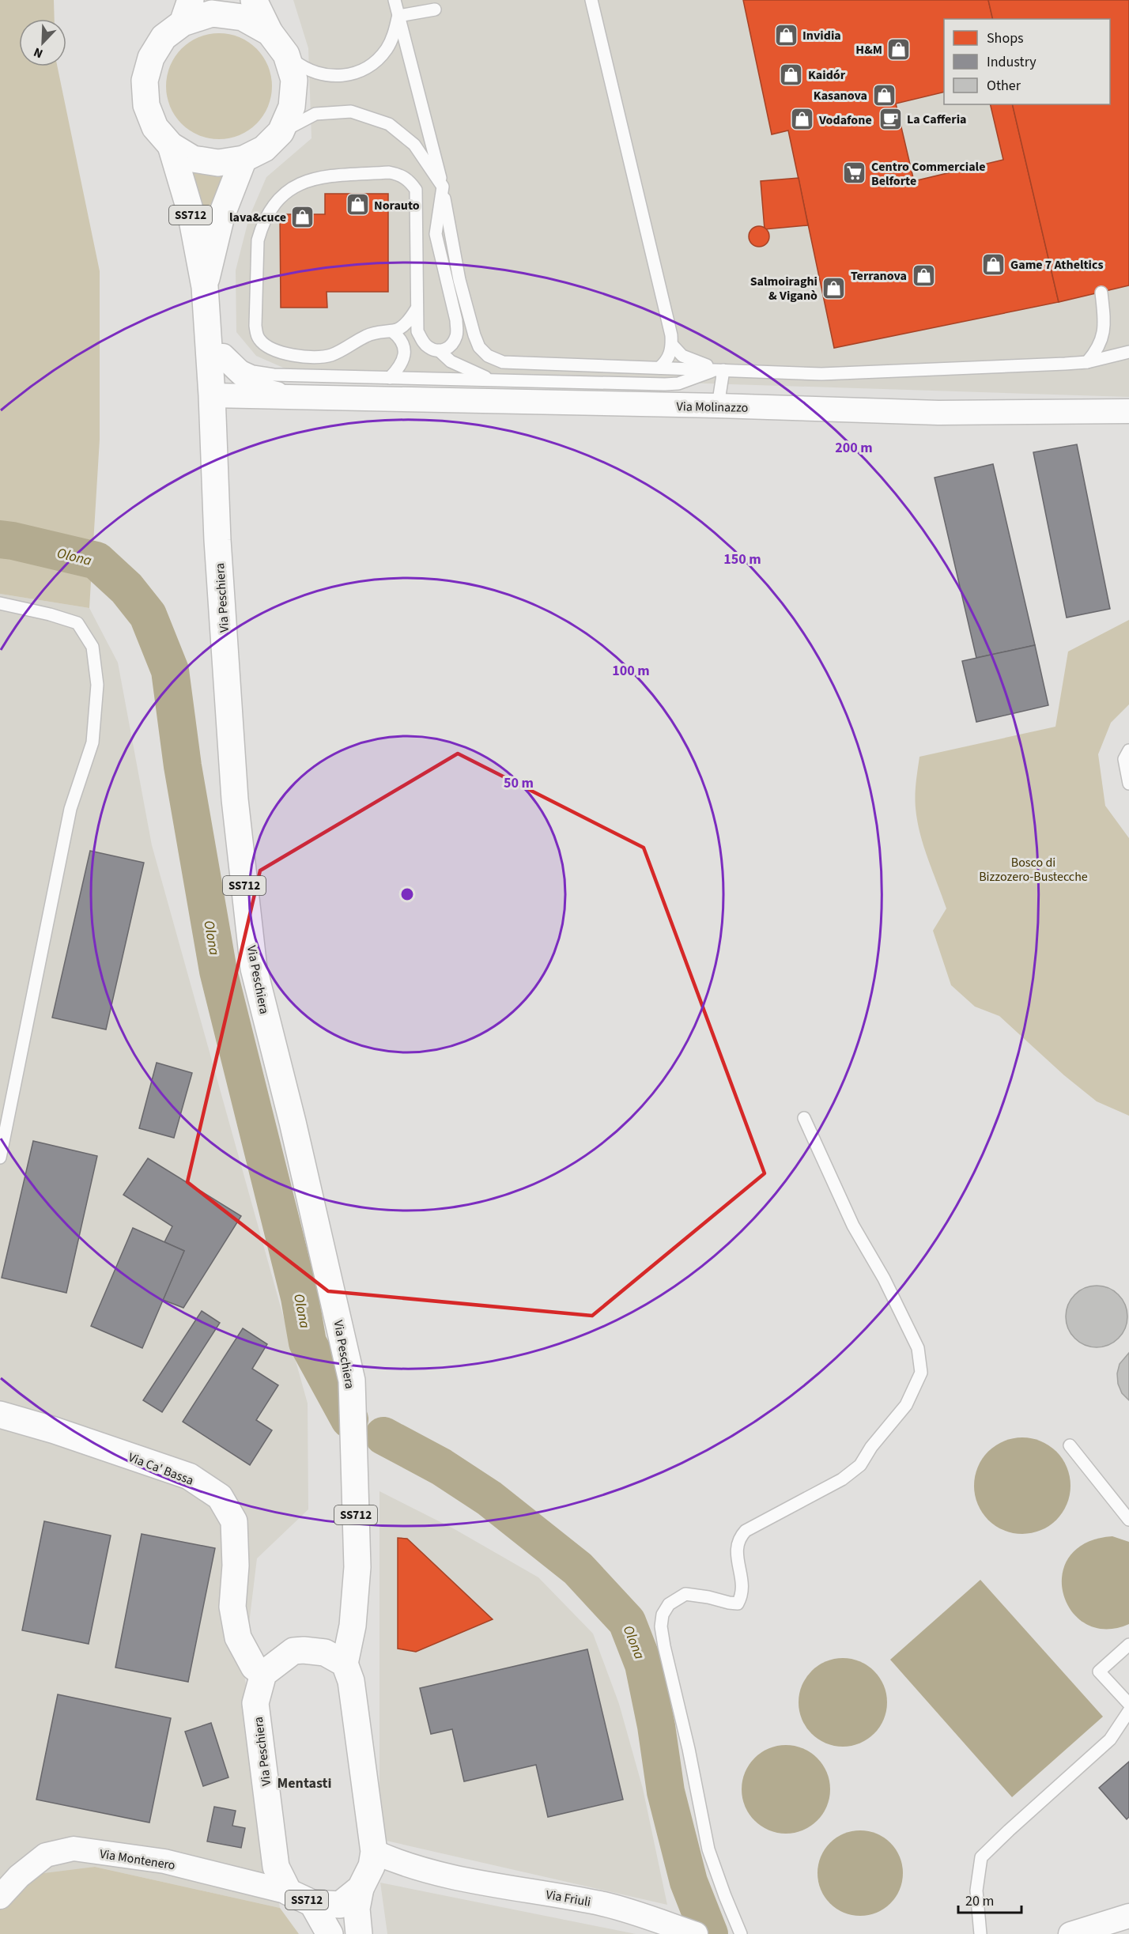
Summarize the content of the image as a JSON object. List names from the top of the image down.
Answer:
{
  "streets": {
    "main road": ["SS712", "Via Peschiera", "Via Ca' Bassa"],
    "street": ["Via Molinazzo", "Via Montenero", "Via Friuli"]
  },
  "crossings": [
    ["SS712", "Via Peschiera"],
    ["SS712", "Via Montenero"],
    ["SS712", "Via Friuli"],
    ["Via Molinazzo", "Via Peschiera"],
    ["Via Peschiera", "Via Ca' Bassa"],
    ["Via Peschiera", "Via Montenero"],
    ["Via Peschiera", "Via Friuli"]
  ],
  "districts": ["Mentasti"],
  "water": ["Olona"],
  "parks": ["Bosco di Bizzozero-Bustecche"],
  "places": {
    "shop": [
      "Invidia",
      "H&M",
      "Kaidór",
      "Kasanova",
      "Vodafone",
      "Norauto",
      "lava&cuce",
      "Game 7 Atheltics",
      "Terranova",
      "Salmoiraghi & Viganò"
    ],
    "cafe": ["La Cafferia"],
    "supermarket": ["Centro Commerciale Belforte"]
  },
  "legend": ["Shops", "Industry", "Other"],
  "scale_bar": "20 m",
  "north": "bottom left",
  "rings": [
    "200 m",
    "150 m",
    "100 m",
    "50 m"
  ]
}
